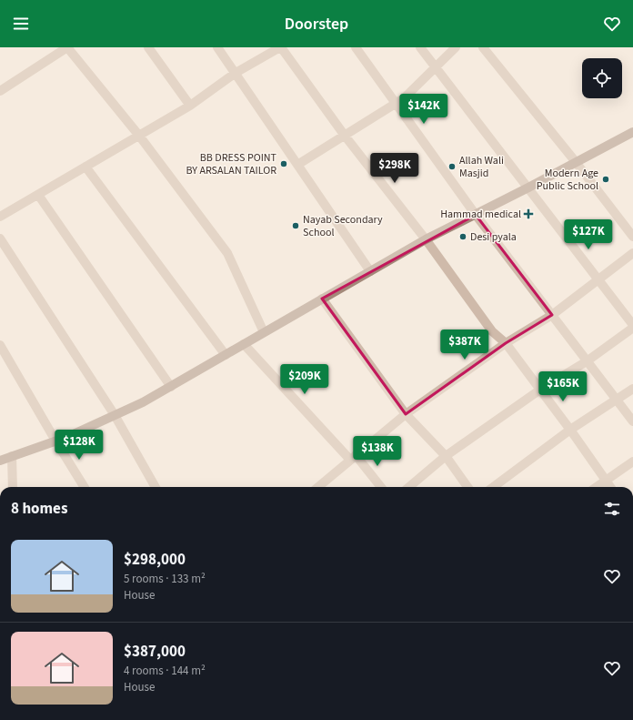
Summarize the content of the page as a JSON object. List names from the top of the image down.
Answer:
{
  "places": {
    "other": [
      "BB DRESS POINT BY ARSALAN TAILOR",
      "Allah Wali Masjid",
      "Modern Age Public School",
      "Nayab Secondary School",
      "Desi pyala"
    ],
    "health": ["Hammad medical"]
  },
  "page": {
    "header": "Doorstep",
    "price": [
      "$142K",
      "$298K",
      "$127K",
      "$387K",
      "$209K",
      "$165K",
      "$128K",
      "$138K"
    ],
    "heading": "8 homes",
    "list": [
      {
        "name": "$298,000",
        "note": "5 rooms · 133 m² · House"
      },
      {
        "name": "$387,000",
        "note": "4 rooms · 144 m² · House"
      }
    ]
  }
}
